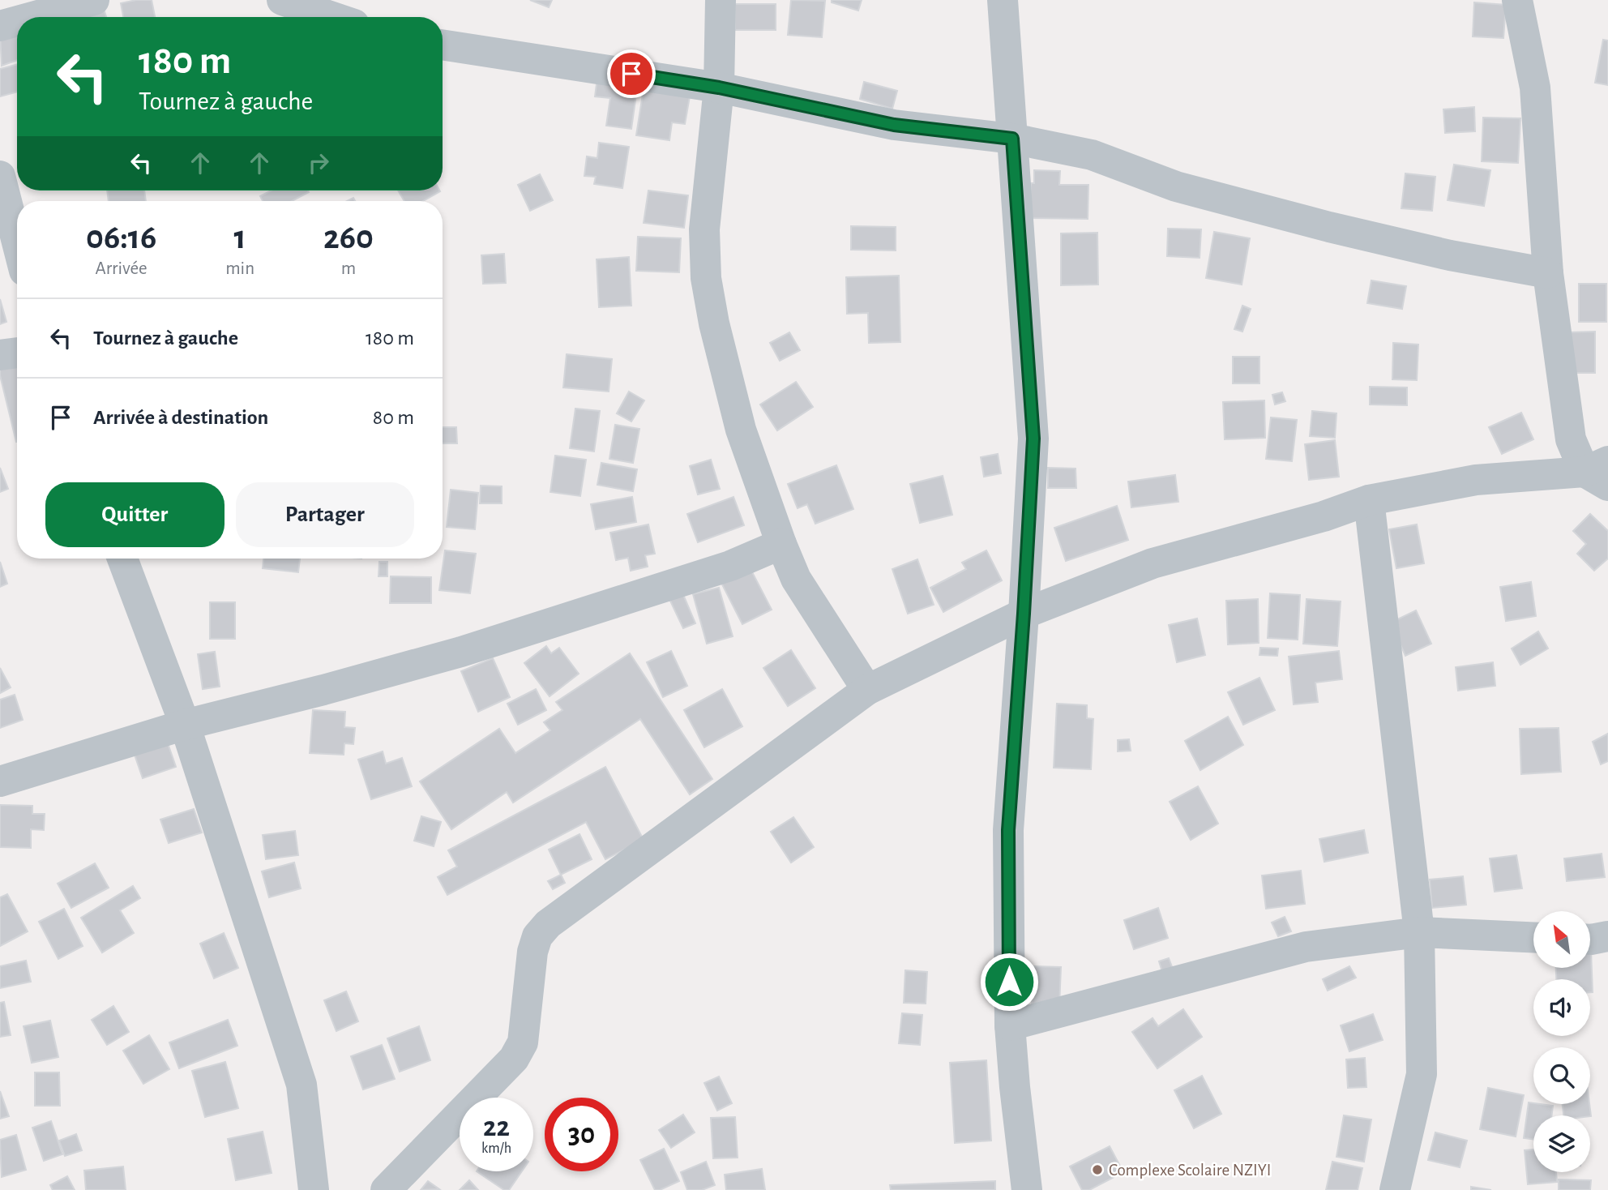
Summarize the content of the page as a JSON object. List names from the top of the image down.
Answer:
{
  "places": ["Complexe Scolaire NZIYI"],
  "north": "top left",
  "page": {
    "turn": ["180 m", "Tournez à gauche"],
    "eta": [
      "06:16",
      "Arrivée",
      "1",
      "min",
      "260",
      "m"
    ],
    "list": [
      {
        "name": "Tournez à gauche",
        "value": "180 m"
      },
      {
        "name": "Arrivée à destination",
        "value": "80 m"
      }
    ],
    "buttons": ["Quitter", "Partager"],
    "speed": "22 km/h",
    "limit": "30"
  }
}
